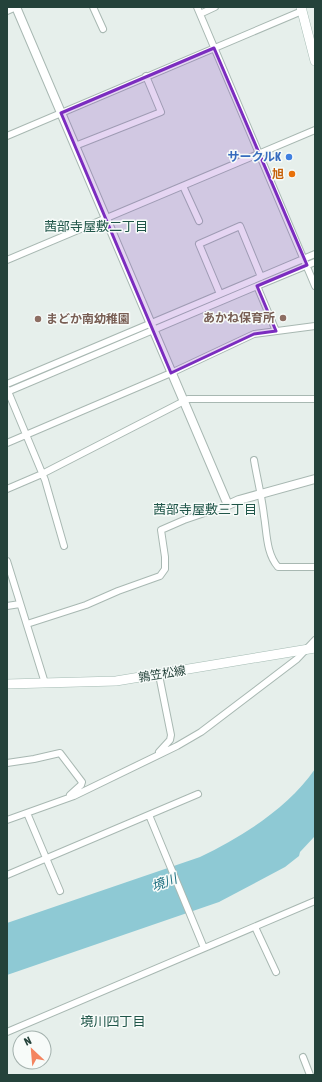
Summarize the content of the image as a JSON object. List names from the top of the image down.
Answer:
{
  "streets": {
    "main road": ["鶉笠松線"]
  },
  "districts": ["茜部寺屋敷二丁目", "茜部寺屋敷三丁目", "境川四丁目"],
  "water": ["境川"],
  "places": [
    "サークルK",
    "旭",
    "あかね保育所",
    "まどか南幼稚園"
  ],
  "north": "top left"
}
